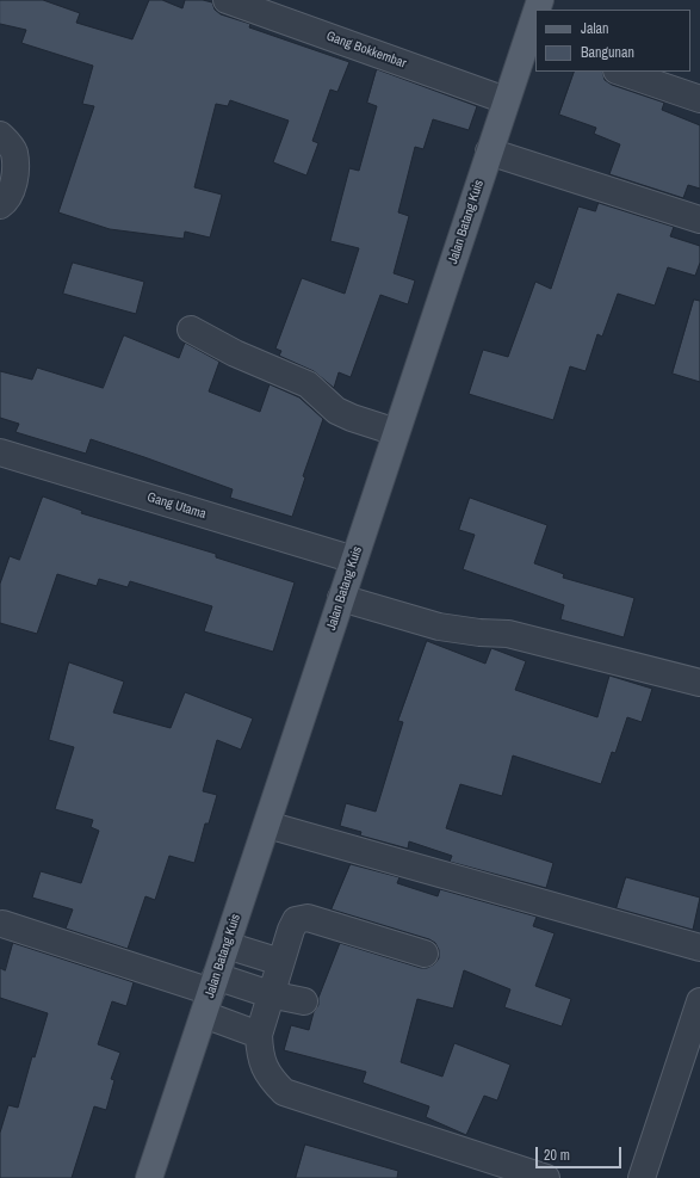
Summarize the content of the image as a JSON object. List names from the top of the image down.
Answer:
{
  "streets": {
    "main road": ["Jalan Batang Kuis"],
    "street": ["Gang Bokkembar", "Gang Utama"]
  },
  "crossings": [
    ["Gang Bokkembar", "Jalan Batang Kuis"],
    ["Jalan Batang Kuis", "Gang Utama"]
  ],
  "legend": ["Jalan", "Bangunan"],
  "scale_bar": "20 m"
}
